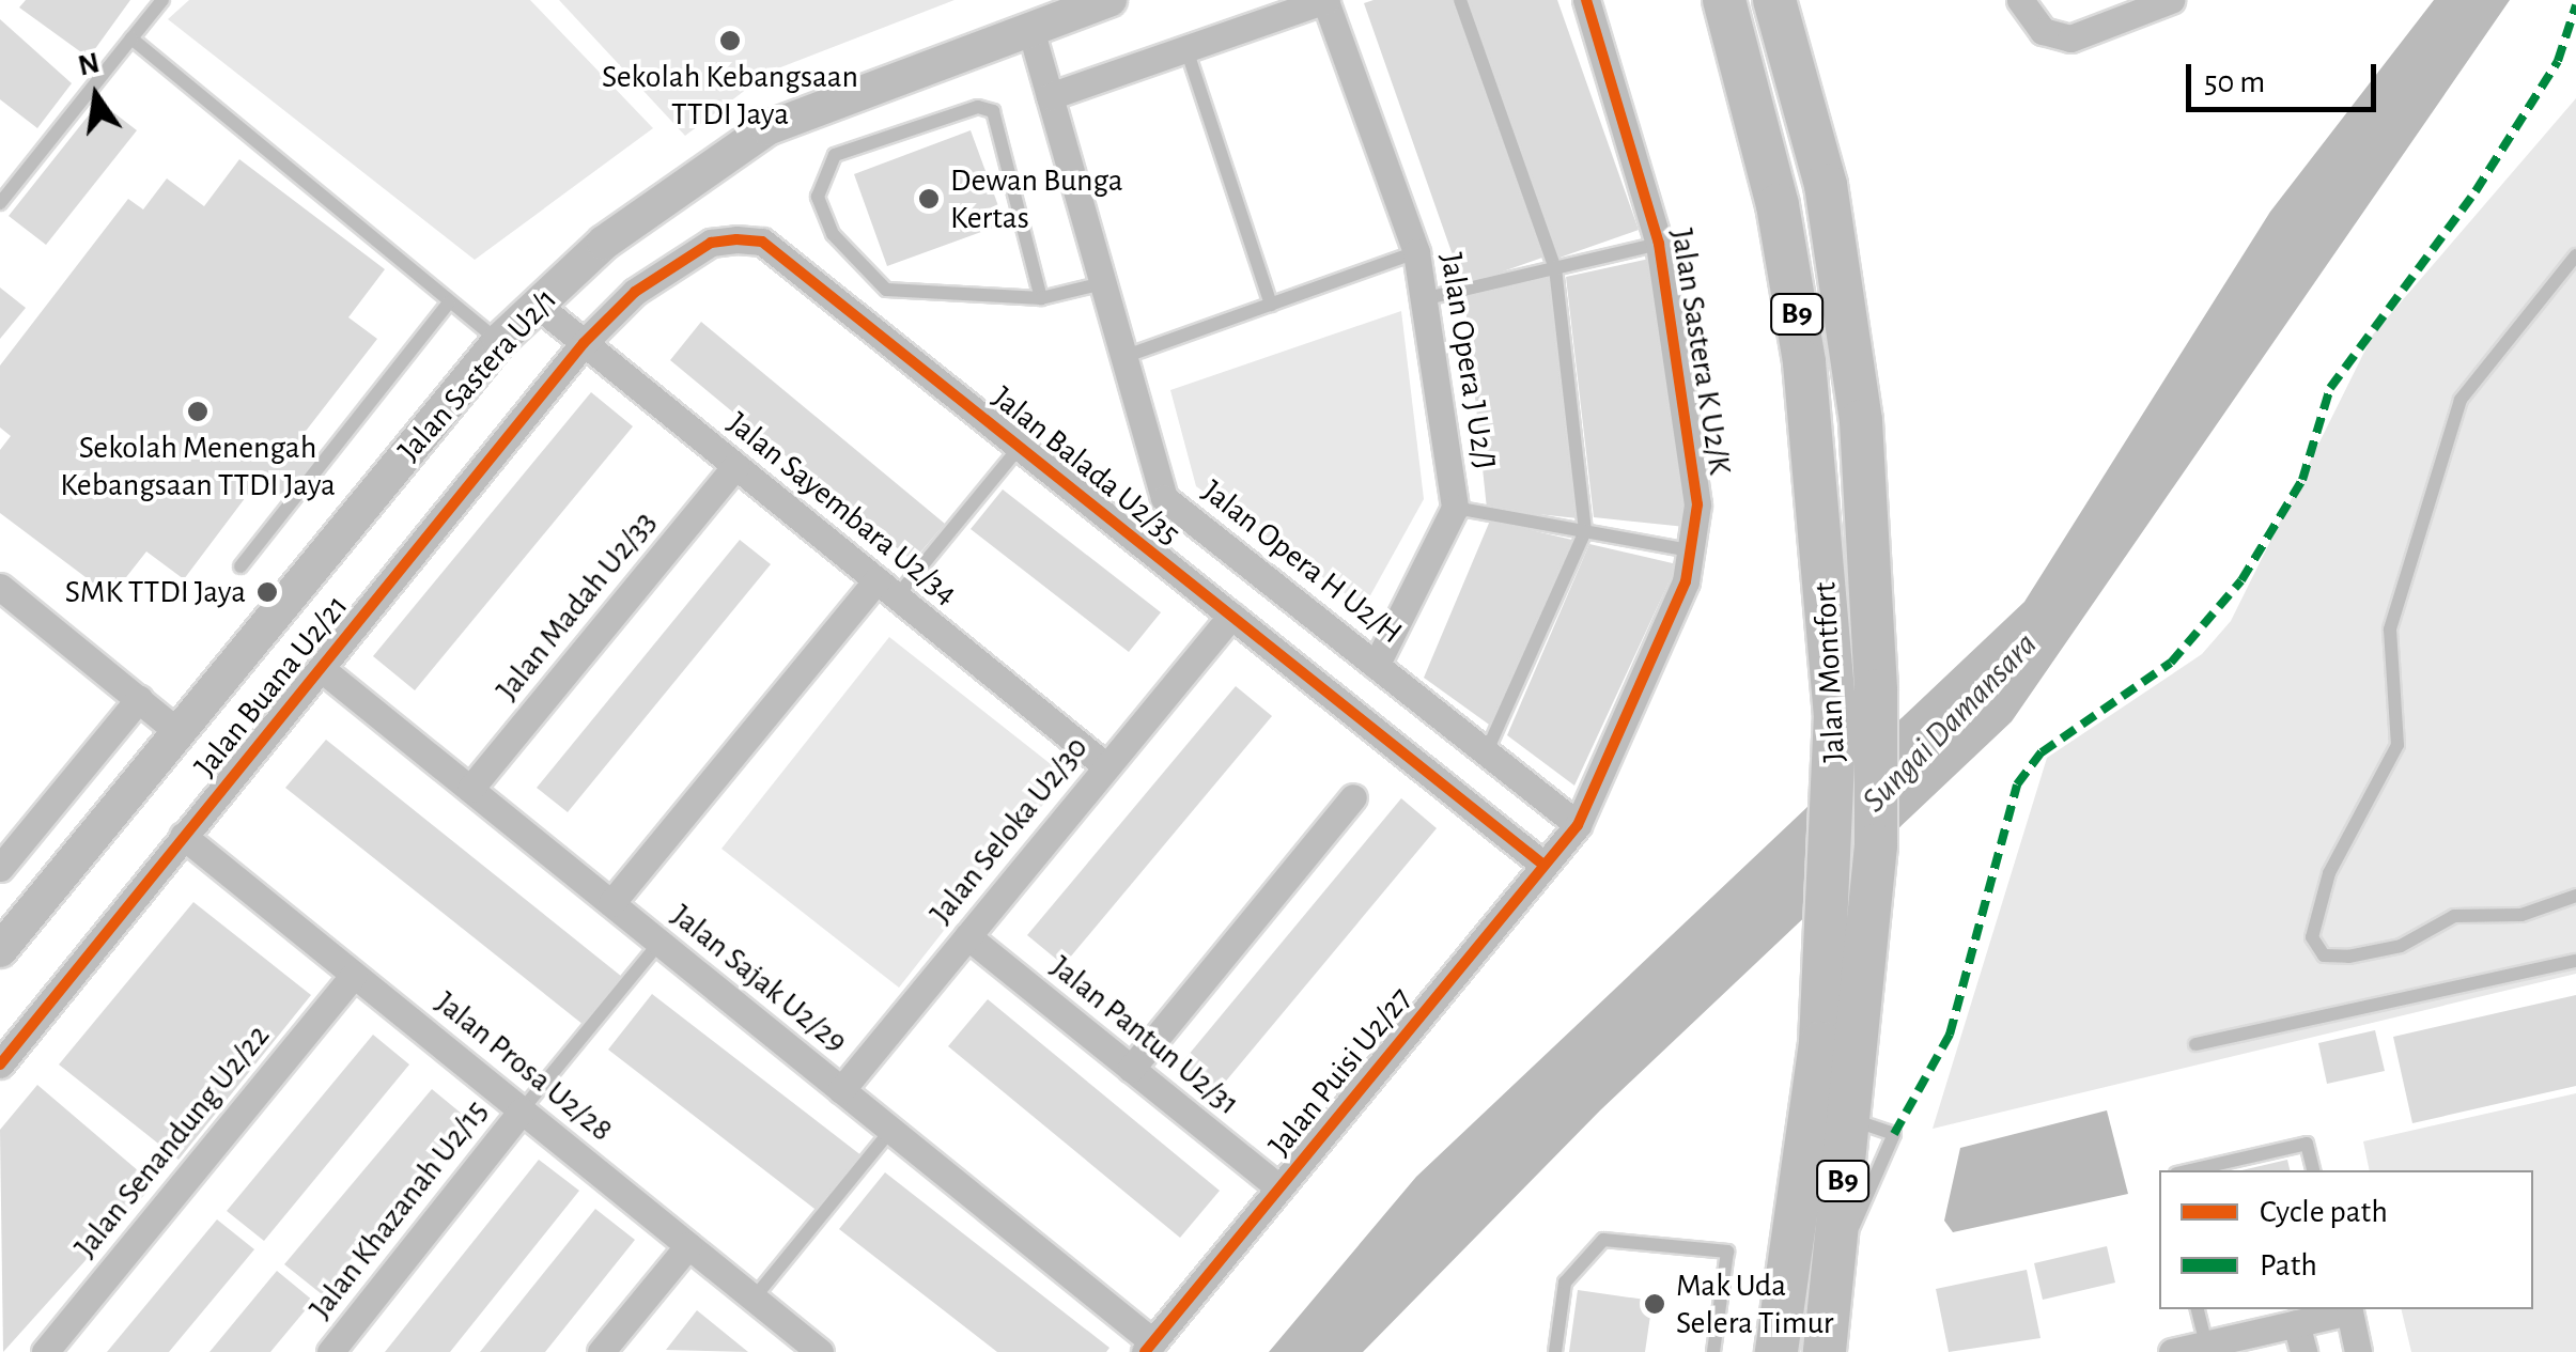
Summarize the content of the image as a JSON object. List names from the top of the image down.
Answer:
{
  "streets": {
    "main road": ["B9", "Jalan Montfort"],
    "street": [
      "Jalan Sastera K U2/K",
      "Jalan Opera J U2/J",
      "Jalan Sastera U2/1",
      "Jalan Balada U2/35",
      "Jalan Sayembara U2/34",
      "Jalan Opera H U2/H",
      "Jalan Madah U2/33",
      "Jalan Buana U2/21",
      "Jalan Seloka U2/30",
      "Jalan Sajak U2/29",
      "Jalan Pantun U2/31",
      "Jalan Prosa U2/28",
      "Jalan Puisi U2/27",
      "Jalan Senandung U2/22",
      "Jalan Khazanah U2/15"
    ]
  },
  "crossings": [
    ["Jalan Sastera K U2/K", "Jalan Opera H U2/H"],
    ["Jalan Sastera K U2/K", "Jalan Puisi U2/27"],
    ["Jalan Opera J U2/J", "Jalan Opera H U2/H"],
    ["Jalan Sastera U2/1", "Jalan Sayembara U2/34"],
    ["Jalan Sastera U2/1", "Jalan Opera H U2/H"],
    ["Jalan Balada U2/35", "Jalan Sayembara U2/34"],
    ["Jalan Balada U2/35", "Jalan Buana U2/21"],
    ["Jalan Balada U2/35", "Jalan Seloka U2/30"],
    ["Jalan Balada U2/35", "Jalan Puisi U2/27"],
    ["Jalan Sayembara U2/34", "Jalan Madah U2/33"],
    ["Jalan Sayembara U2/34", "Jalan Buana U2/21"],
    ["Jalan Sayembara U2/34", "Jalan Seloka U2/30"],
    ["Jalan Opera H U2/H", "Jalan Puisi U2/27"],
    ["Jalan Madah U2/33", "Jalan Sajak U2/29"],
    ["Jalan Buana U2/21", "Jalan Sajak U2/29"],
    ["Jalan Buana U2/21", "Jalan Prosa U2/28"],
    ["Jalan Seloka U2/30", "Jalan Sajak U2/29"],
    ["Jalan Seloka U2/30", "Jalan Pantun U2/31"],
    ["Jalan Sajak U2/29", "Jalan Puisi U2/27"],
    ["Jalan Pantun U2/31", "Jalan Puisi U2/27"],
    ["Jalan Prosa U2/28", "Jalan Senandung U2/22"],
    ["Jalan Prosa U2/28", "Jalan Khazanah U2/15"]
  ],
  "water": ["Sungai Damansara"],
  "places": [
    "Sekolah Kebangsaan TTDI Jaya",
    "Dewan Bunga Kertas",
    "Sekolah Menengah Kebangsaan TTDI Jaya",
    "SMK TTDI Jaya",
    "Mak Uda Selera Timur"
  ],
  "legend": ["Cycle path", "Path"],
  "scale_bar": "50 m",
  "north": "top"
}
